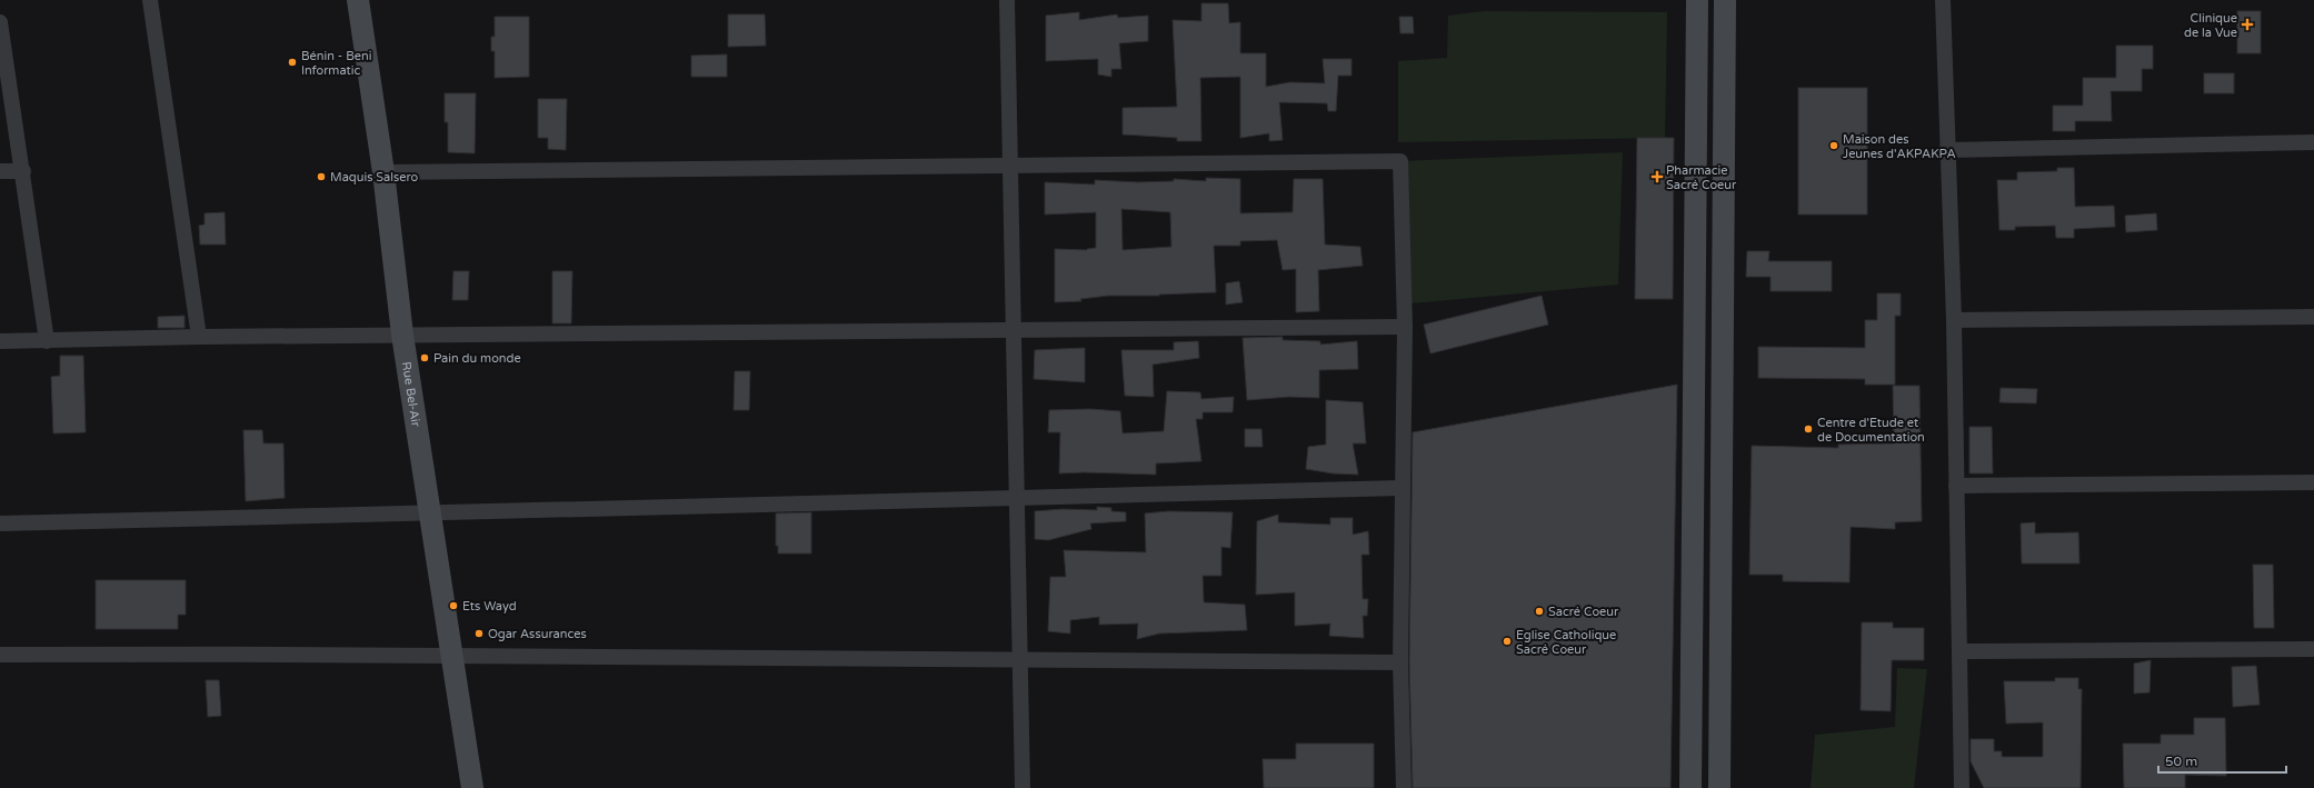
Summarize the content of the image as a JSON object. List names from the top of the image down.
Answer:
{
  "streets": {
    "main road": ["Rue Bel-Air"]
  },
  "places": {
    "health": ["Clinique de la Vue", "Pharmacie Sacré Coeur"],
    "other": [
      "Bénin - Beni Informatic",
      "Maison des Jeunes d'AKPAKPA",
      "Maquis Salsero",
      "Pain du monde",
      "Centre d'Etude et de Documentation",
      "Ets Wayd",
      "Sacré Coeur",
      "Ogar Assurances",
      "Eglise Catholique Sacré Coeur"
    ]
  },
  "scale_bar": "50 m"
}
